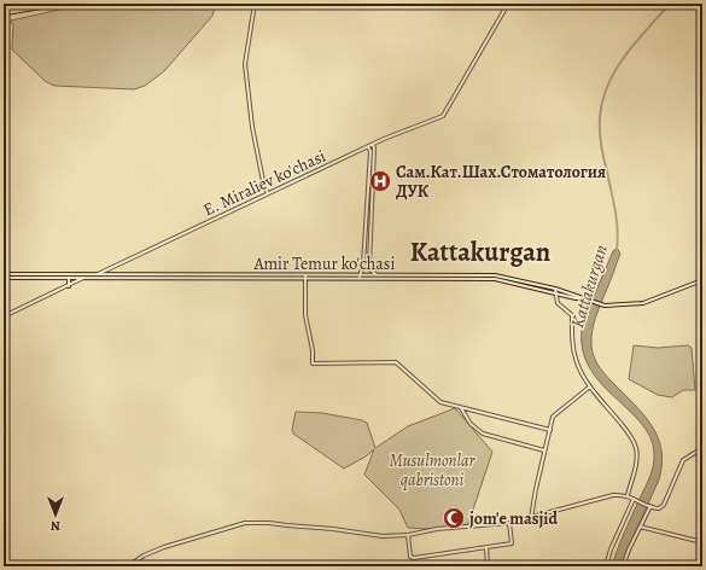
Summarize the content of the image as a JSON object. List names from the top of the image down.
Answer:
{
  "streets": {
    "street": ["E. Miraliev ko'chasi", "Amir Temur ko'chasi"]
  },
  "crossings": [
    ["E. Miraliev ko'chasi", "Amir Temur ko'chasi"]
  ],
  "districts": ["Kattakurgan"],
  "water": ["Kattakurgan"],
  "parks": ["Musulmonlar qabristoni"],
  "places": {
    "hospital": ["Сам.Кат.Шах.Стоматология ДУК"],
    "mosque": ["jom'e masjid"]
  },
  "north": "bottom"
}
